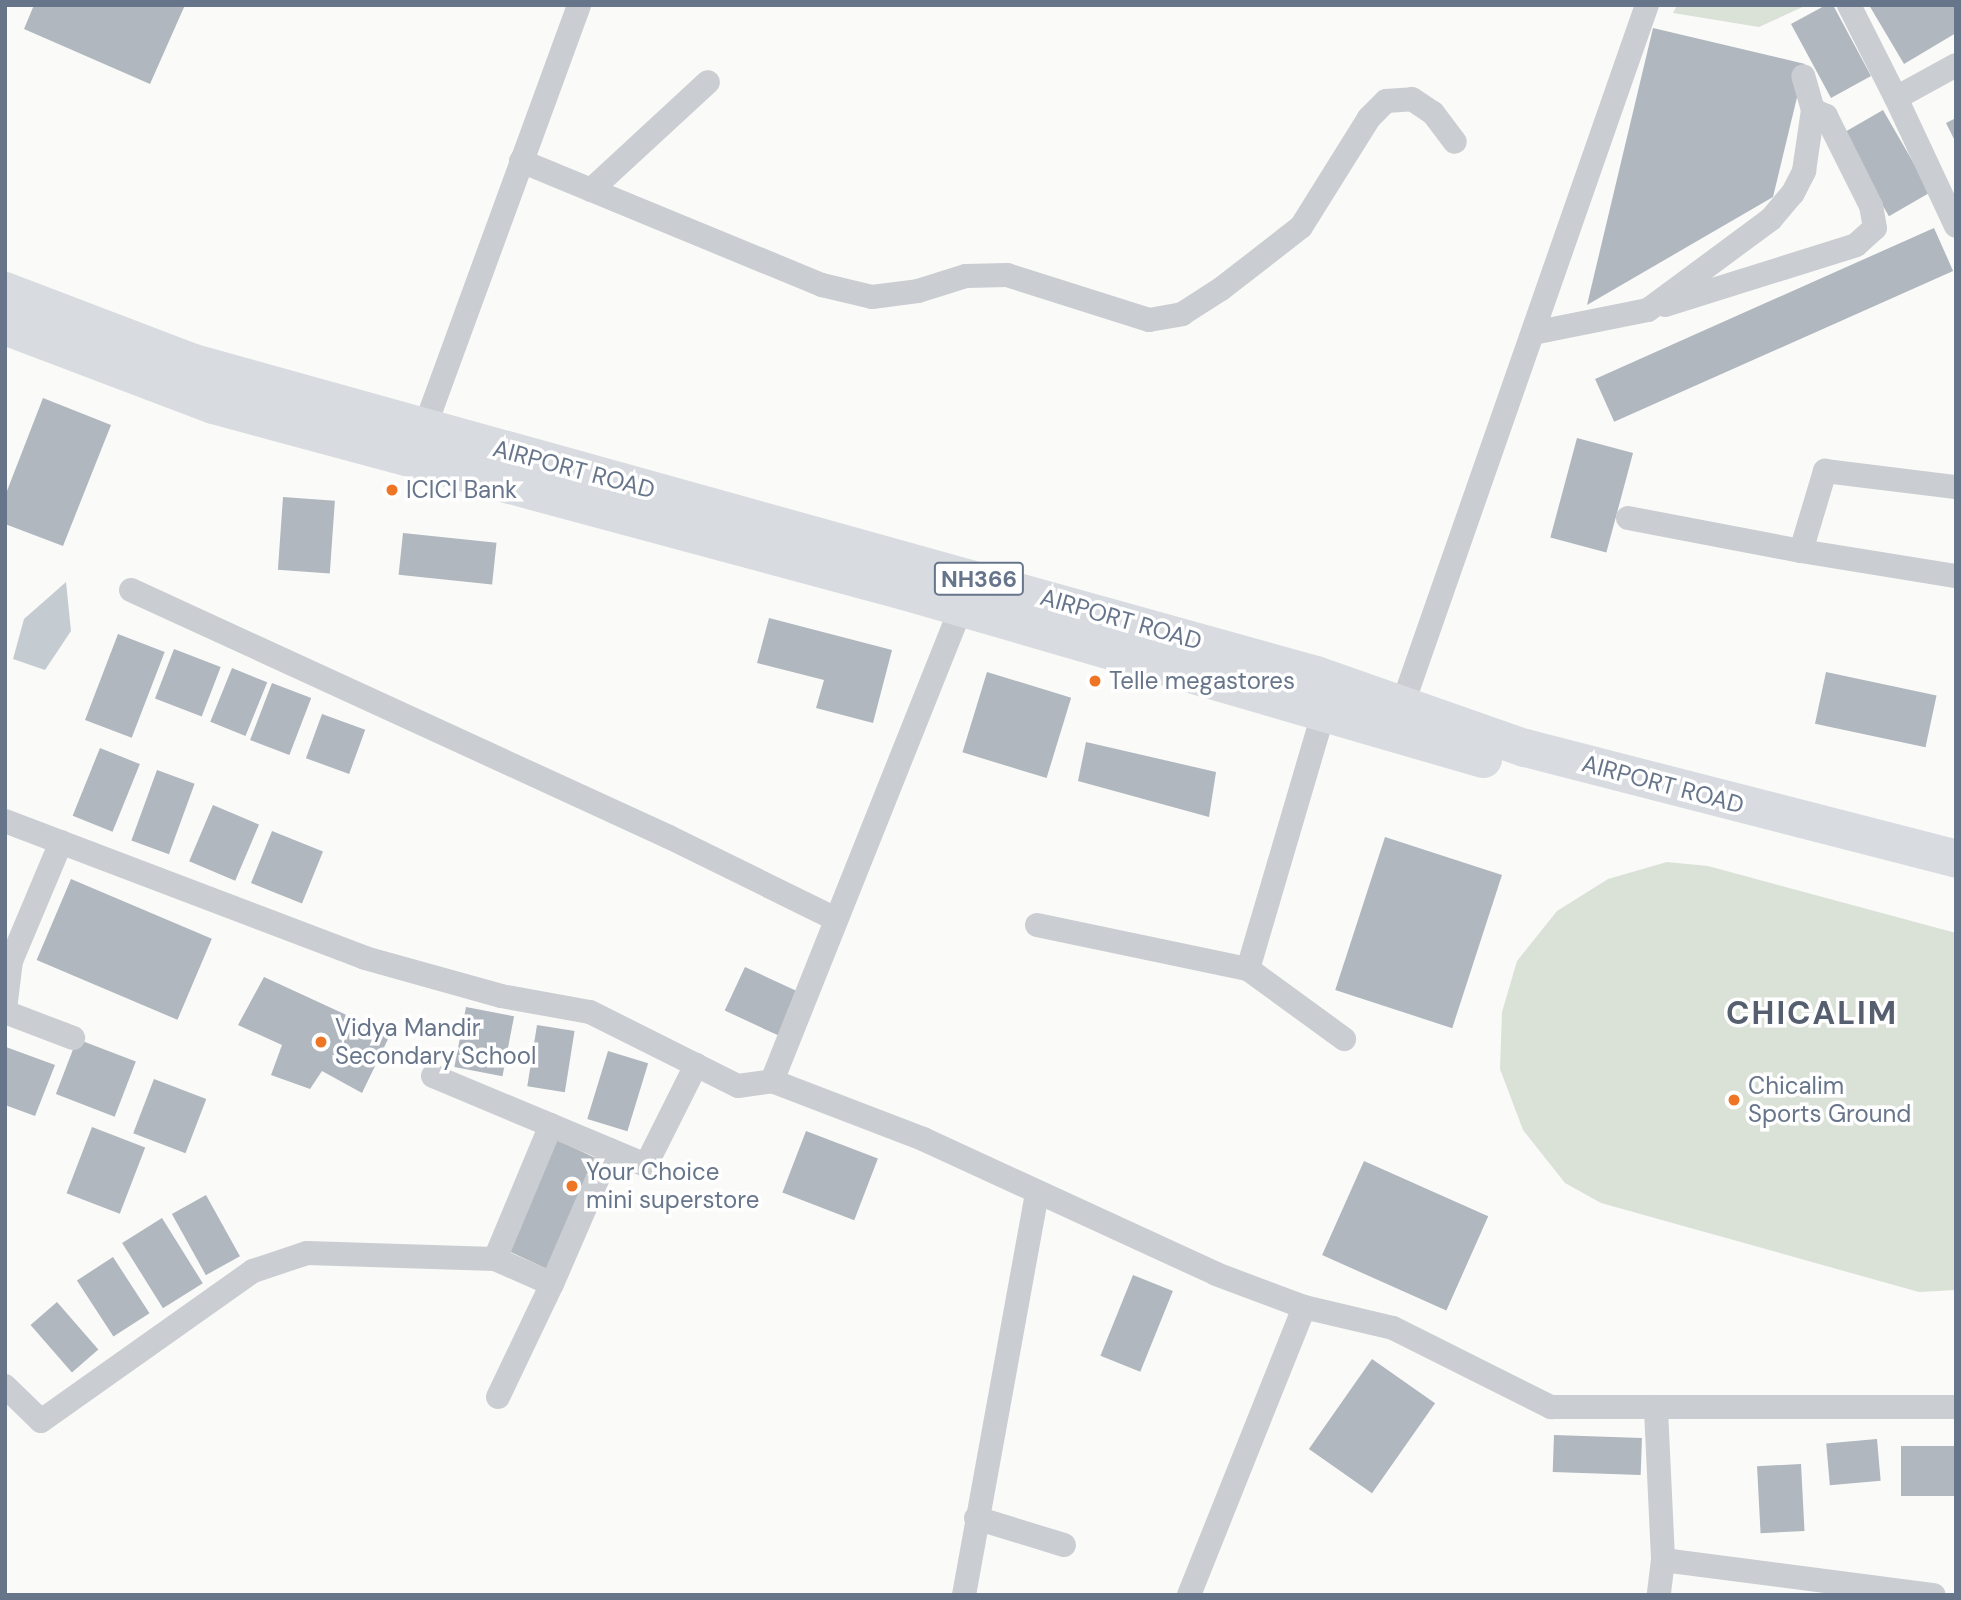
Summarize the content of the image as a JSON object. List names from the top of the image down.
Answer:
{
  "streets": {
    "highway": ["AIRPORT ROAD", "NH366"]
  },
  "districts": ["CHICALIM"],
  "places": [
    "ICICI Bank",
    "Telle megastores",
    "Vidya Mandir Secondary School",
    "Chicalim Sports Ground",
    "Your Choice mini superstore"
  ]
}
